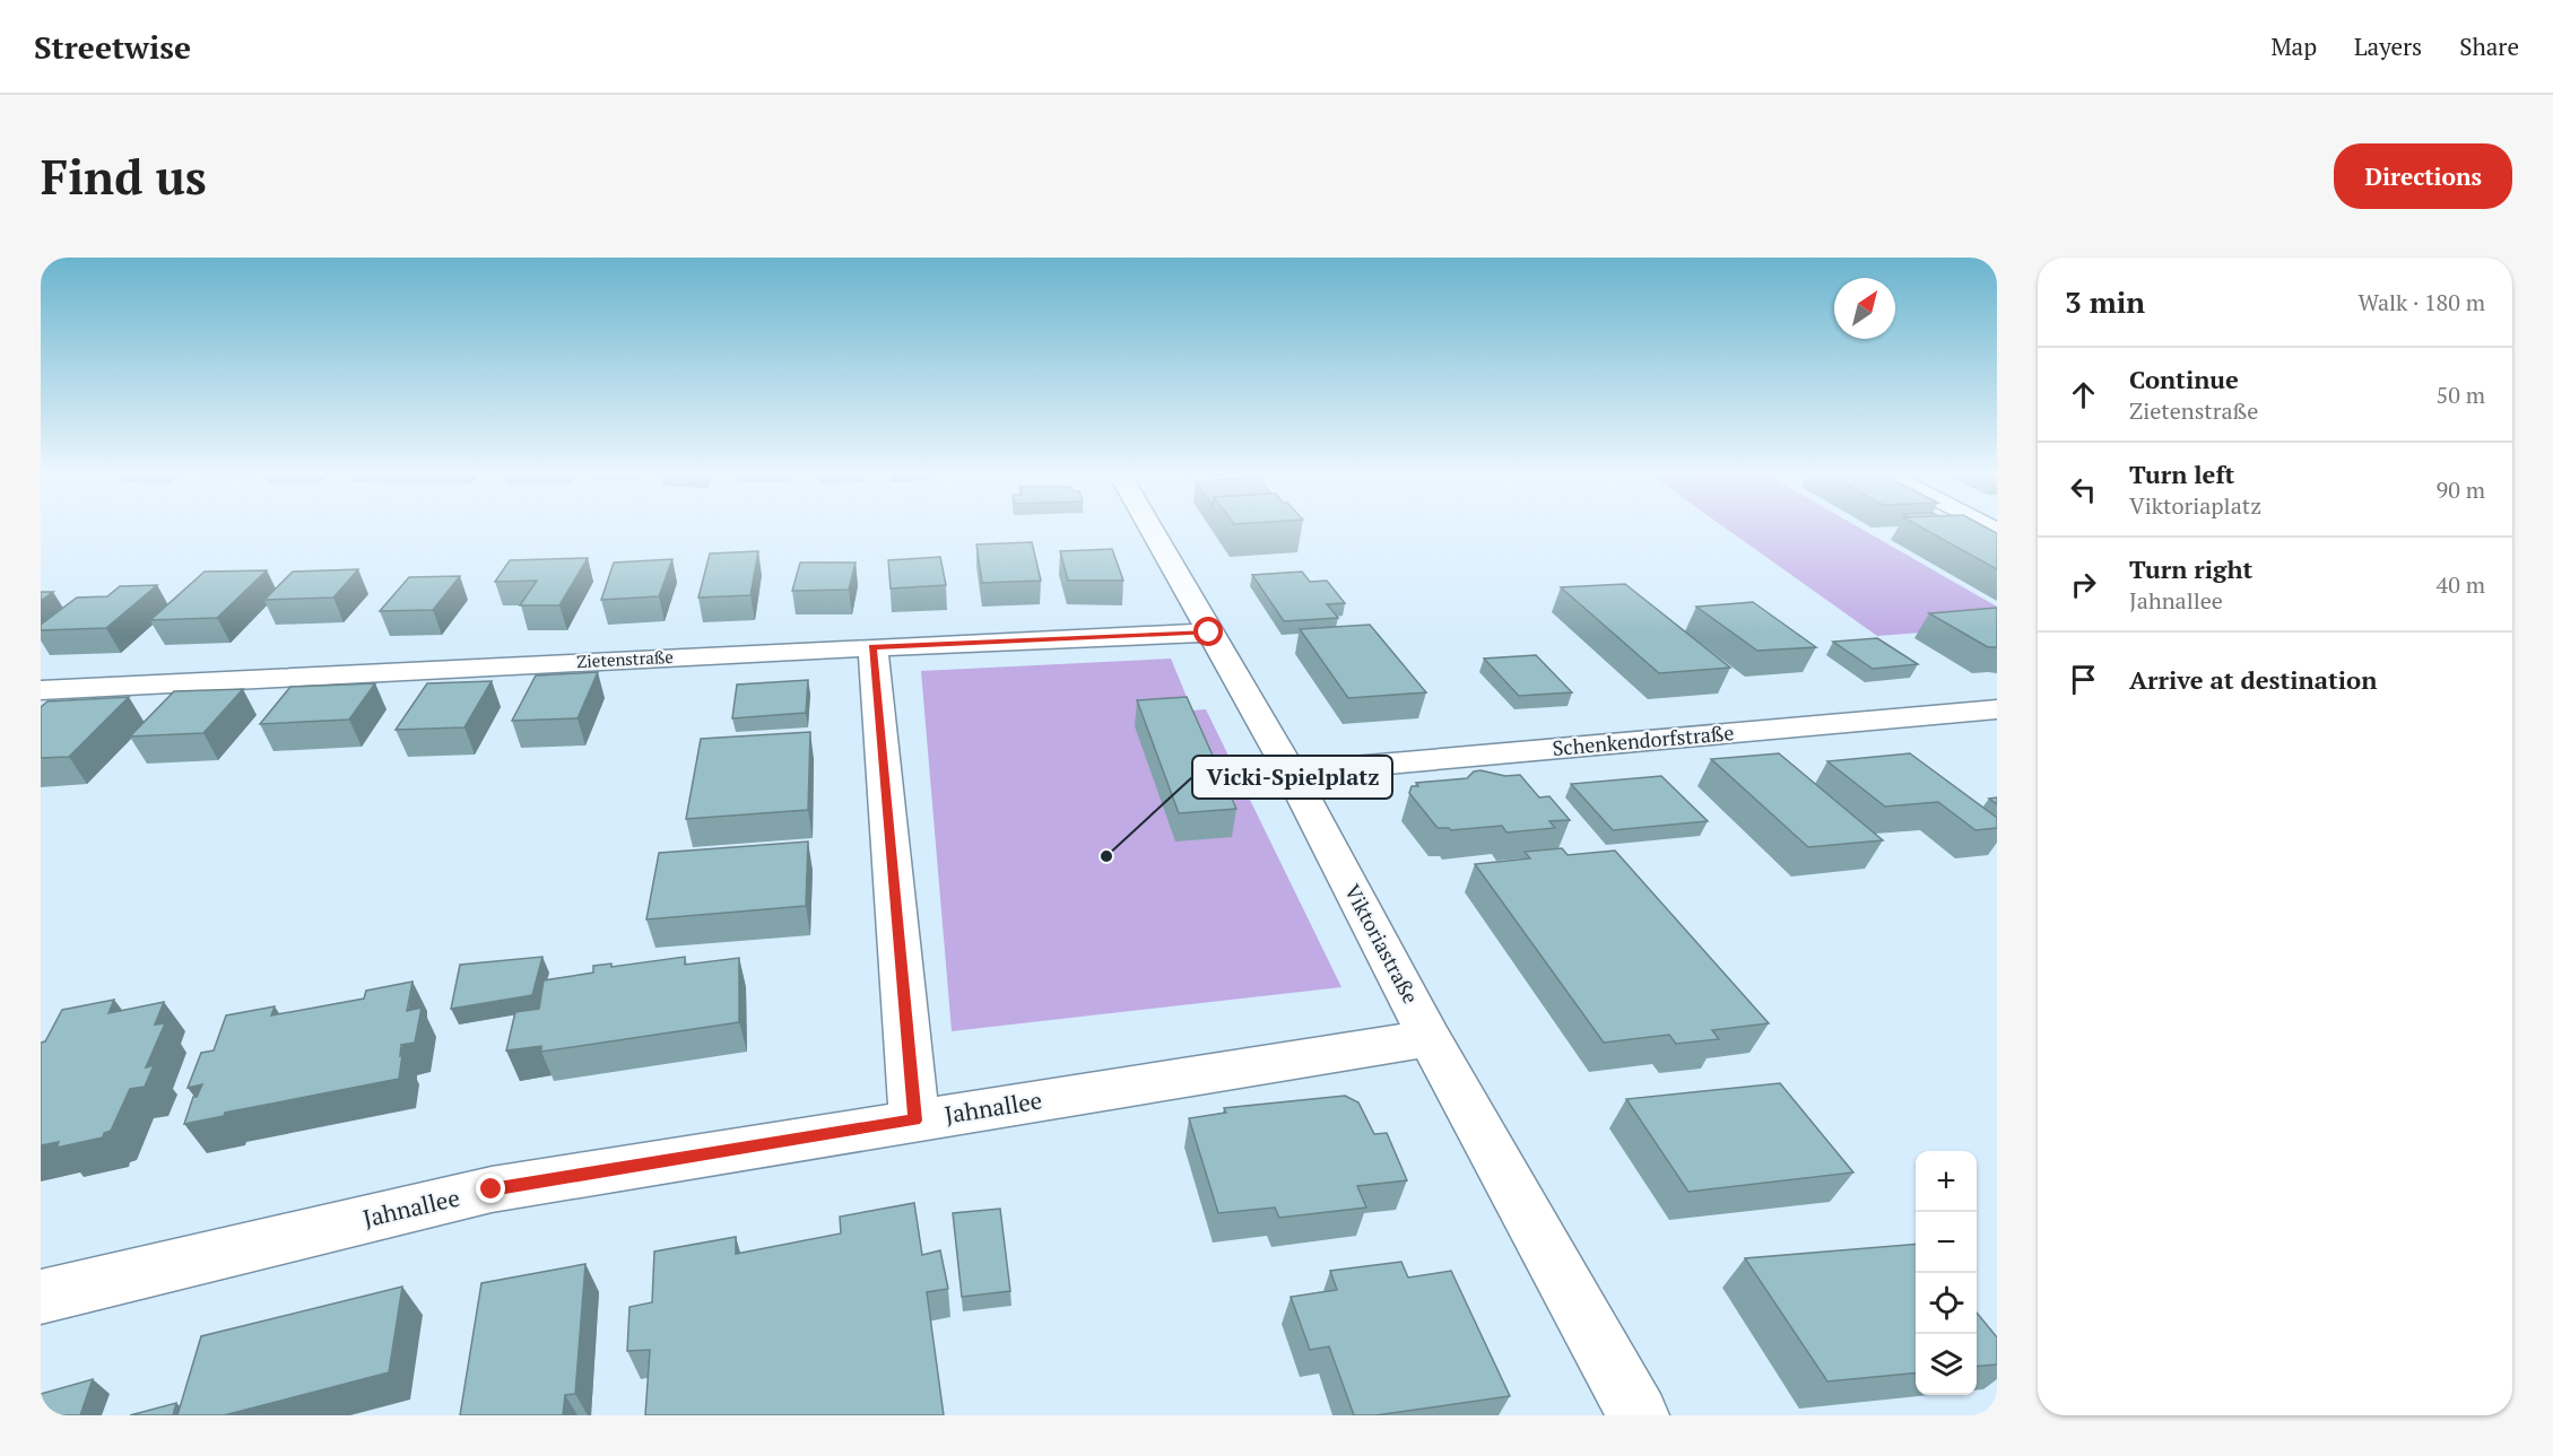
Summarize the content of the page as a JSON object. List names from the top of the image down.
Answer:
{
  "streets": {
    "street": [
      "Zietenstraße",
      "Schenkendorfstraße",
      "Viktoriastraße",
      "Jahnallee"
    ]
  },
  "crossings": [
    ["Zietenstraße", "Viktoriastraße"],
    ["Schenkendorfstraße", "Viktoriastraße"],
    ["Viktoriastraße", "Jahnallee"]
  ],
  "places": ["Vicki-Spielplatz"],
  "north": "top right",
  "page": {
    "header": "Streetwise",
    "nav": ["Map", "Layers", "Share"],
    "buttons": "Directions",
    "title": "Find us",
    "heading": ["3 min", "Walk · 180 m"],
    "list": [
      ["Continue", "Zietenstraße", "50 m"],
      ["Turn left", "Viktoriaplatz", "90 m"],
      ["Turn right", "Jahnallee", "40 m"],
      "Arrive at destination"
    ],
    "map_buttons": ["+", "−"]
  }
}
